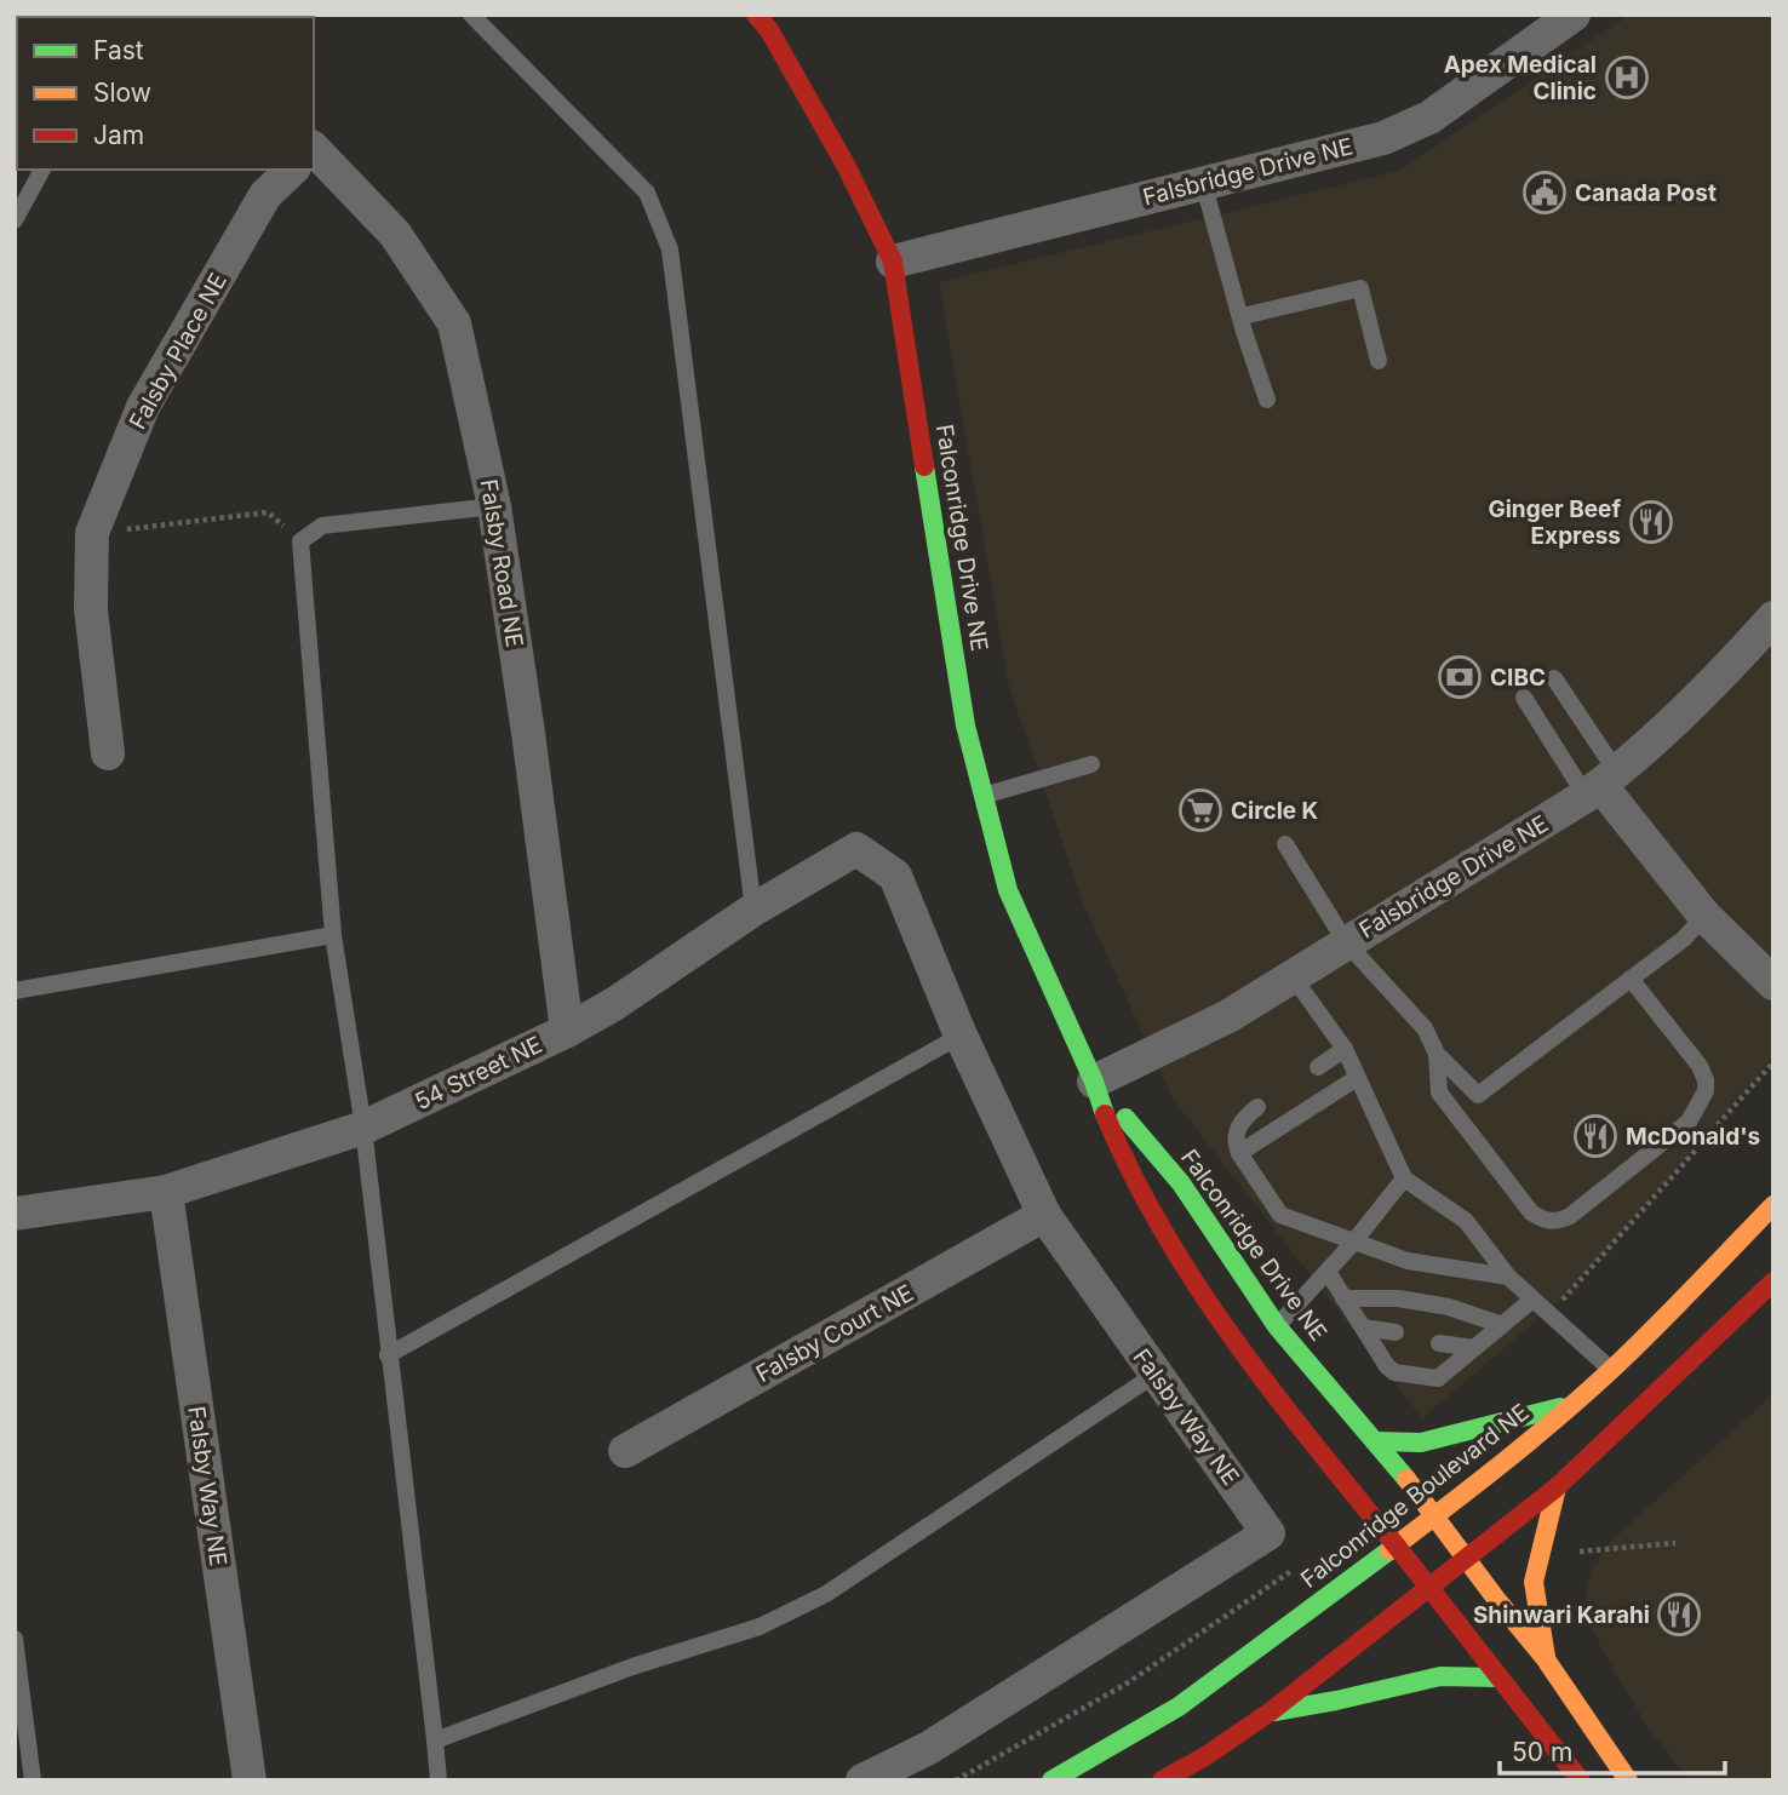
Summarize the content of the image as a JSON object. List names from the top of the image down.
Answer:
{
  "streets": {
    "street": [
      "Falsbridge Drive NE",
      "Falsby Place NE",
      "Falconridge Drive NE",
      "Falsby Road NE",
      "54 Street NE",
      "Falsby Court NE",
      "Falsby Way NE",
      "Falconridge Boulevard NE"
    ]
  },
  "crossings": [
    ["Falsbridge Drive NE", "Falconridge Drive NE"],
    ["Falconridge Drive NE", "Falconridge Boulevard NE"],
    ["Falsby Road NE", "54 Street NE"],
    ["54 Street NE", "Falsby Way NE"],
    ["Falsby Court NE", "Falsby Way NE"]
  ],
  "places": {
    "hospital": ["Apex Medical Clinic"],
    "public building": ["Canada Post"],
    "restaurant": ["Ginger Beef Express", "McDonald's", "Shinwari Karahi"],
    "bank": ["CIBC"],
    "supermarket": ["Circle K"]
  },
  "legend": ["Fast", "Slow", "Jam"],
  "scale_bar": "50 m"
}
